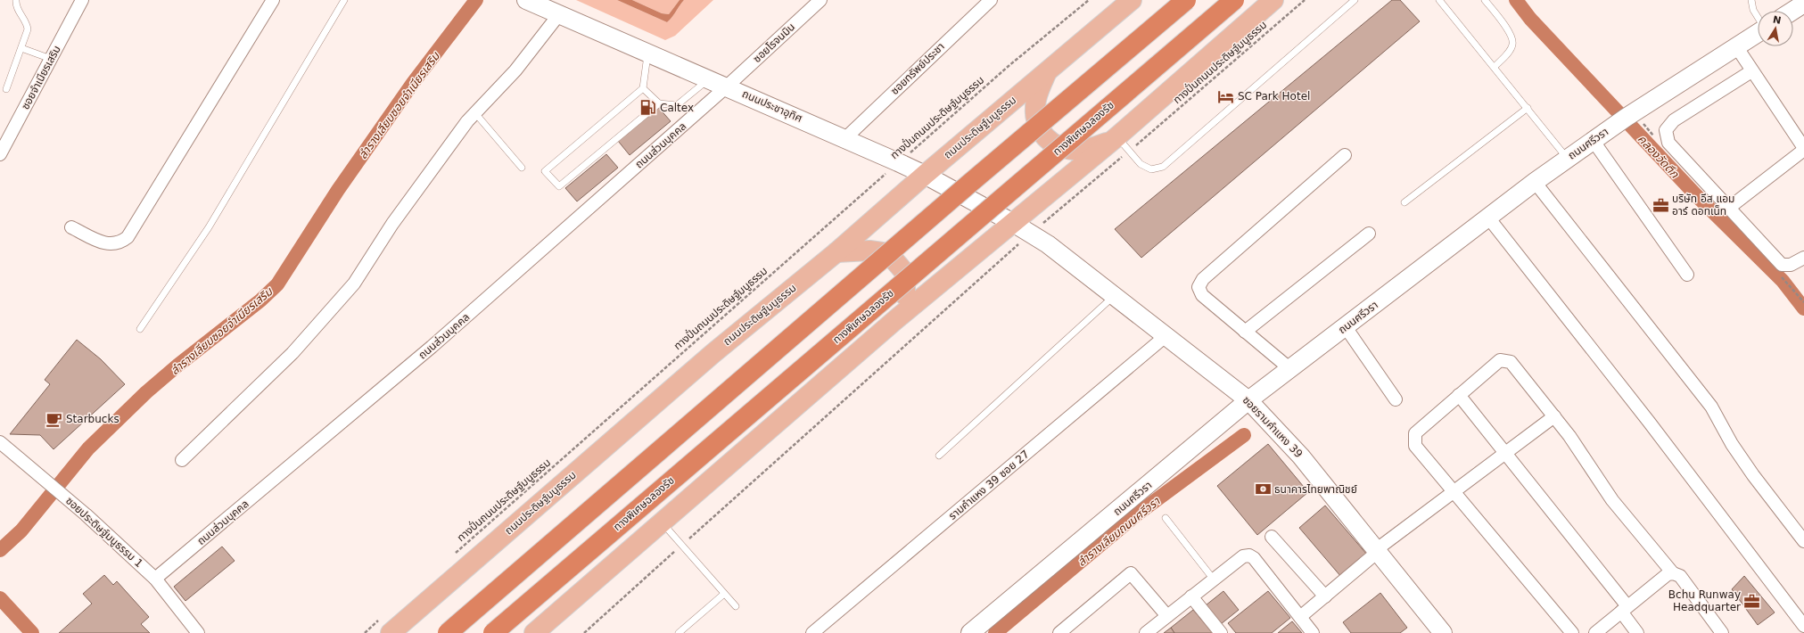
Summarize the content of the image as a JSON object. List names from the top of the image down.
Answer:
{
  "streets": {
    "highway": ["ทางพิเศษฉลองรัช"],
    "main road": [
      "ถนนประชาอุทิศ",
      "ถนนประดิษฐ์มนูธรรม",
      "ถนนศรีวรา",
      "ซอยรามคำแหง 39"
    ],
    "street": [
      "ซอยโรจนมิน",
      "ซอยทรัพย์ประชา",
      "ซอยจำเนียรเสริม",
      "ถนนส่วนบุคคล",
      "รามคำแหง 39 ซอย 27",
      "ซอยประดิษฐ์มนูธรรม 1"
    ],
    "path": ["ทางปั่นถนนประดิษฐ์มนูธรรม"]
  },
  "crossings": [
    ["ซอยโรจนมิน", "ถนนประชาอุทิศ"],
    ["ซอยโรจนมิน", "ถนนส่วนบุคคล"],
    ["ทางปั่นถนนประดิษฐ์มนูธรรม", "ถนนประชาอุทิศ"],
    ["ทางปั่นถนนประดิษฐ์มนูธรรม", "ซอยรามคำแหง 39"],
    ["ซอยทรัพย์ประชา", "ถนนประชาอุทิศ"],
    ["ถนนประชาอุทิศ", "ถนนประดิษฐ์มนูธรรม"],
    ["ถนนประชาอุทิศ", "ถนนส่วนบุคคล"],
    ["ถนนประชาอุทิศ", "ซอยรามคำแหง 39"],
    ["ถนนศรีวรา", "ซอยรามคำแหง 39"],
    ["ถนนส่วนบุคคล", "ซอยประดิษฐ์มนูธรรม 1"],
    ["ซอยรามคำแหง 39", "รามคำแหง 39 ซอย 27"]
  ],
  "water": ["ลำรางเลียบซอยจำเนียรเสริม", "คลองวัดตึก", "ลำรางเลียบถนนศรีวรา"],
  "places": {
    "hotel": ["SC Park Hotel"],
    "fuel station": ["Caltex"],
    "office": ["บริษัท อีส แอม อาร์ ดอทเน็ท", "Bchu Runway Headquarter"],
    "cafe": ["Starbucks"],
    "bank": ["ธนาคารไทยพาณิชย์"]
  },
  "north": "top"
}
